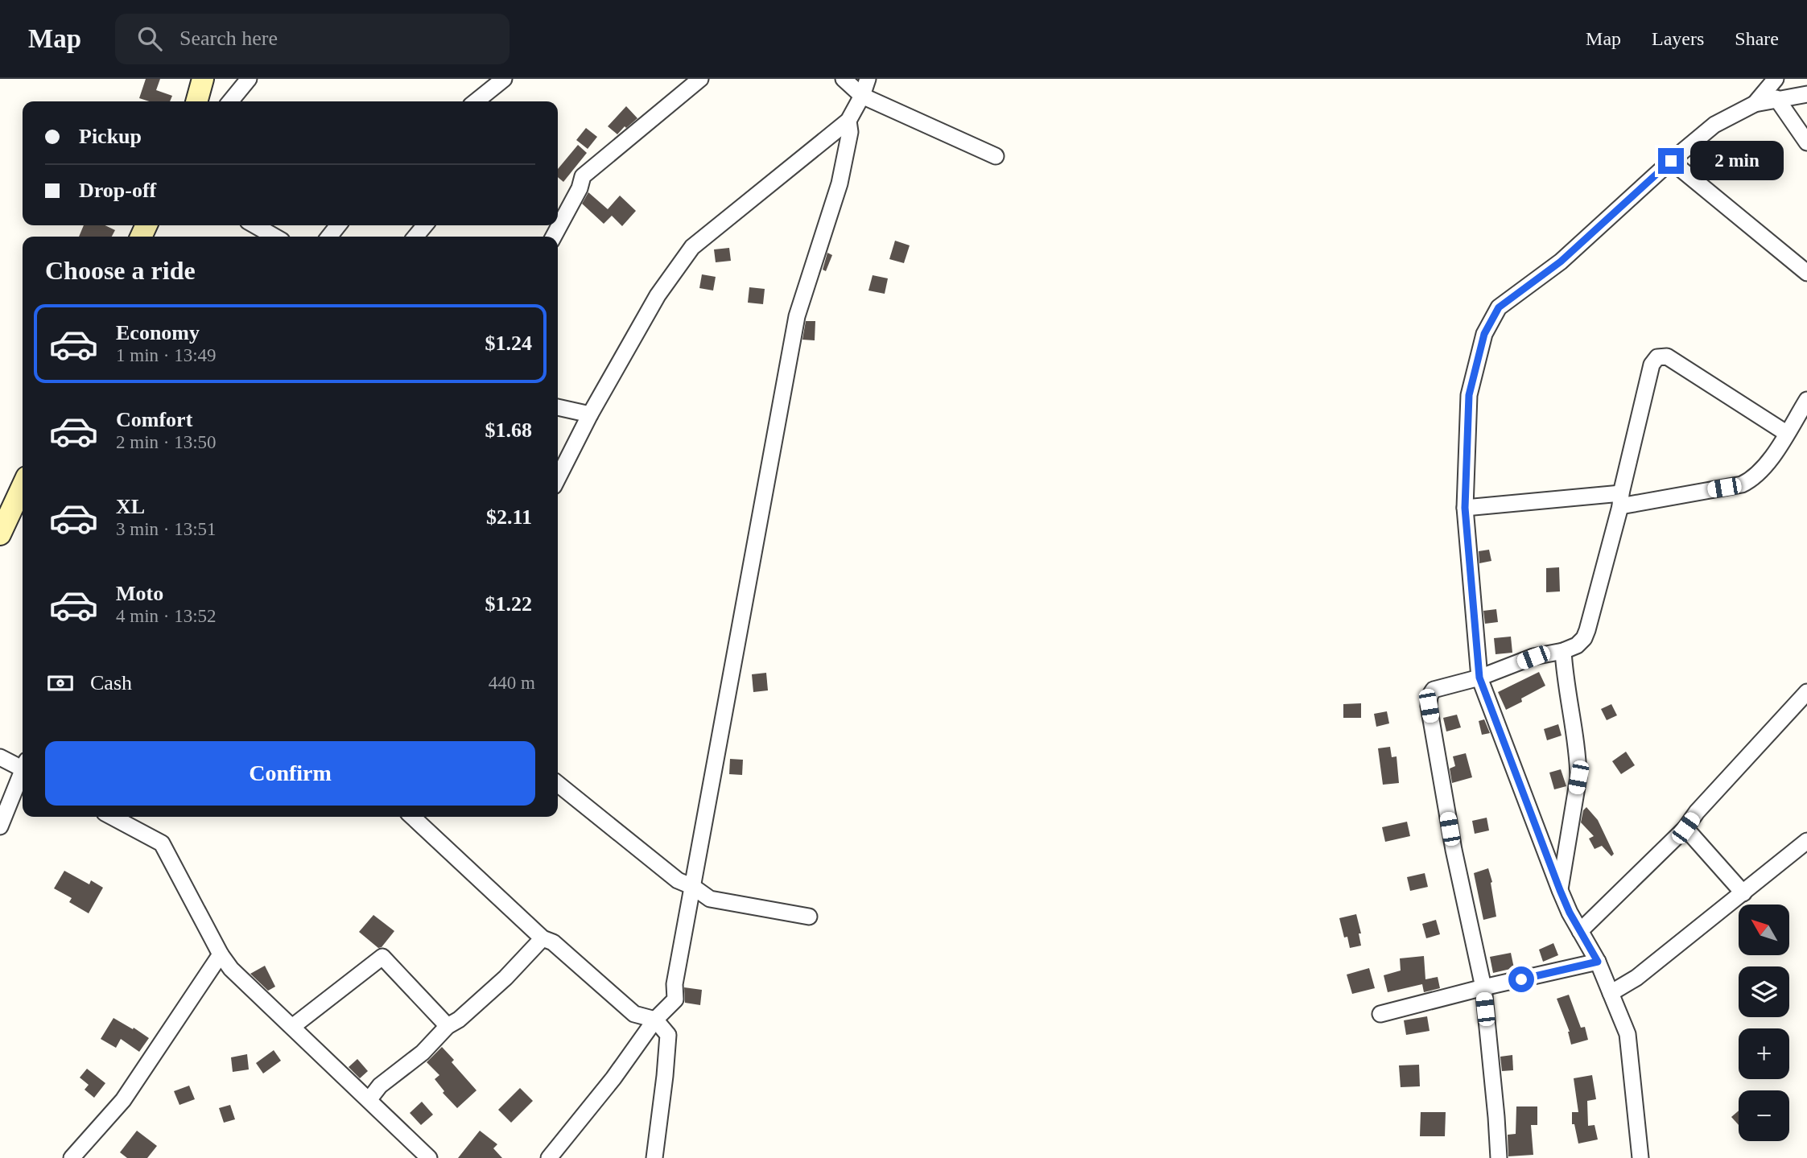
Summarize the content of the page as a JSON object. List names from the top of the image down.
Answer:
{
  "north": "top left",
  "page": {
    "header": "Map",
    "search": "Search here",
    "nav": ["Map", "Layers", "Share"],
    "banner": ["Pickup", "Drop-off"],
    "bubble": "2 min",
    "heading": "Choose a ride",
    "list": [
      {
        "name": "Economy",
        "note": "1 min · 13:49",
        "value": "$1.24"
      },
      {
        "name": "Comfort",
        "note": "2 min · 13:50",
        "value": "$1.68"
      },
      {
        "name": "XL",
        "note": "3 min · 13:51",
        "value": "$2.11"
      },
      {
        "name": "Moto",
        "note": "4 min · 13:52",
        "value": "$1.22"
      }
    ],
    "pay": ["Cash", "440 m"],
    "buttons": "Confirm",
    "map_buttons": ["+", "−"]
  }
}
